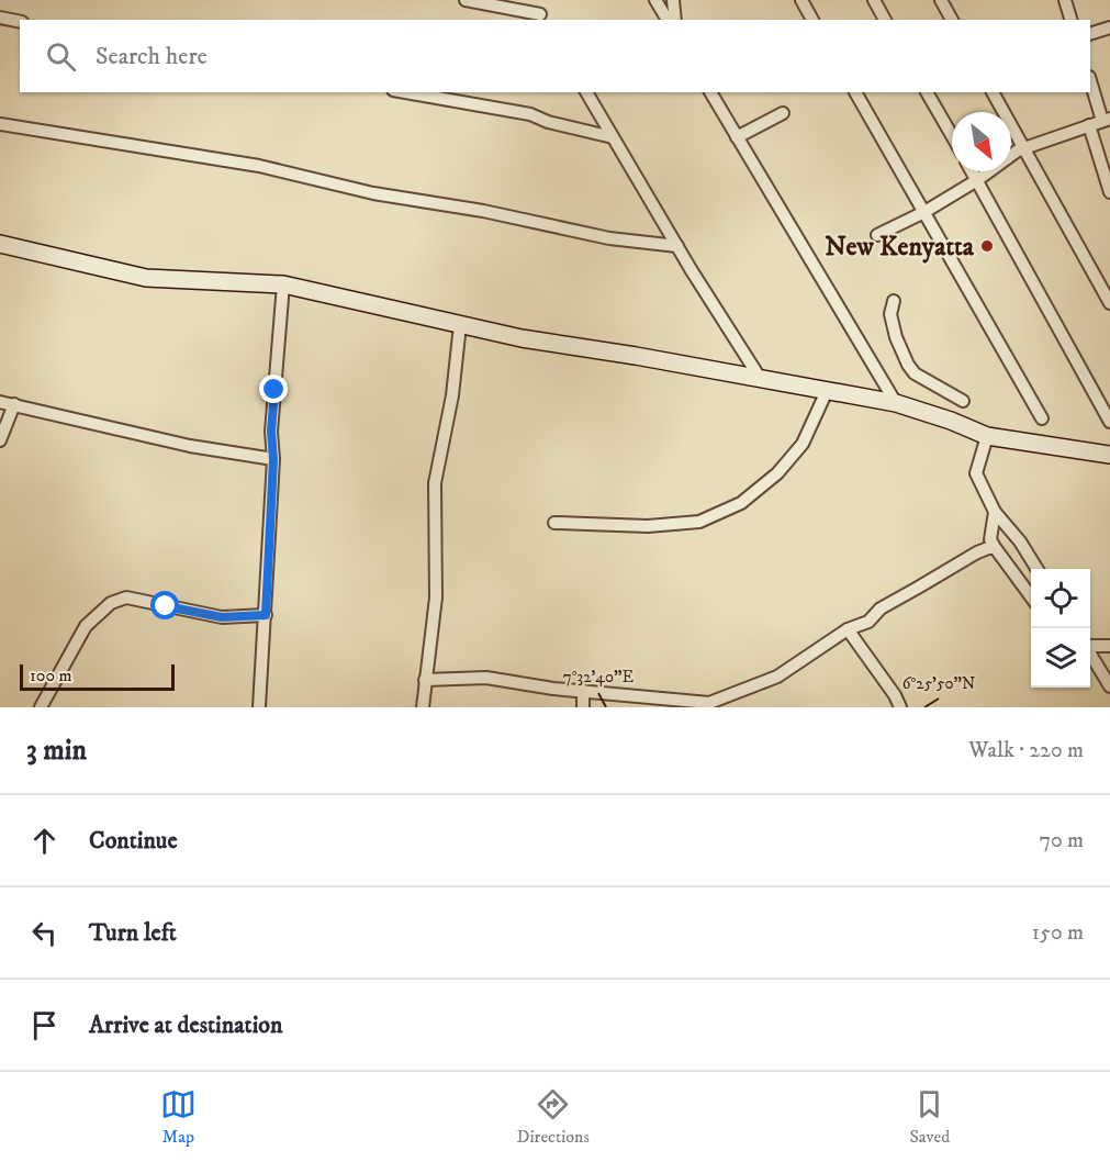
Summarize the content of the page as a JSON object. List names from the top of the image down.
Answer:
{
  "places": ["New Kenyatta"],
  "scale_bar": "100 m",
  "north": "bottom right",
  "page": {
    "search": "Search here",
    "scale": "100 m",
    "heading": ["3 min", "Walk · 220 m"],
    "list": [
      ["Continue", "70 m"],
      ["Turn left", "150 m"],
      "Arrive at destination"
    ],
    "nav": ["Map", "Directions", "Saved"]
  },
  "coordinates": ["7°32'40\"E", "6°25'50\"N"]
}
